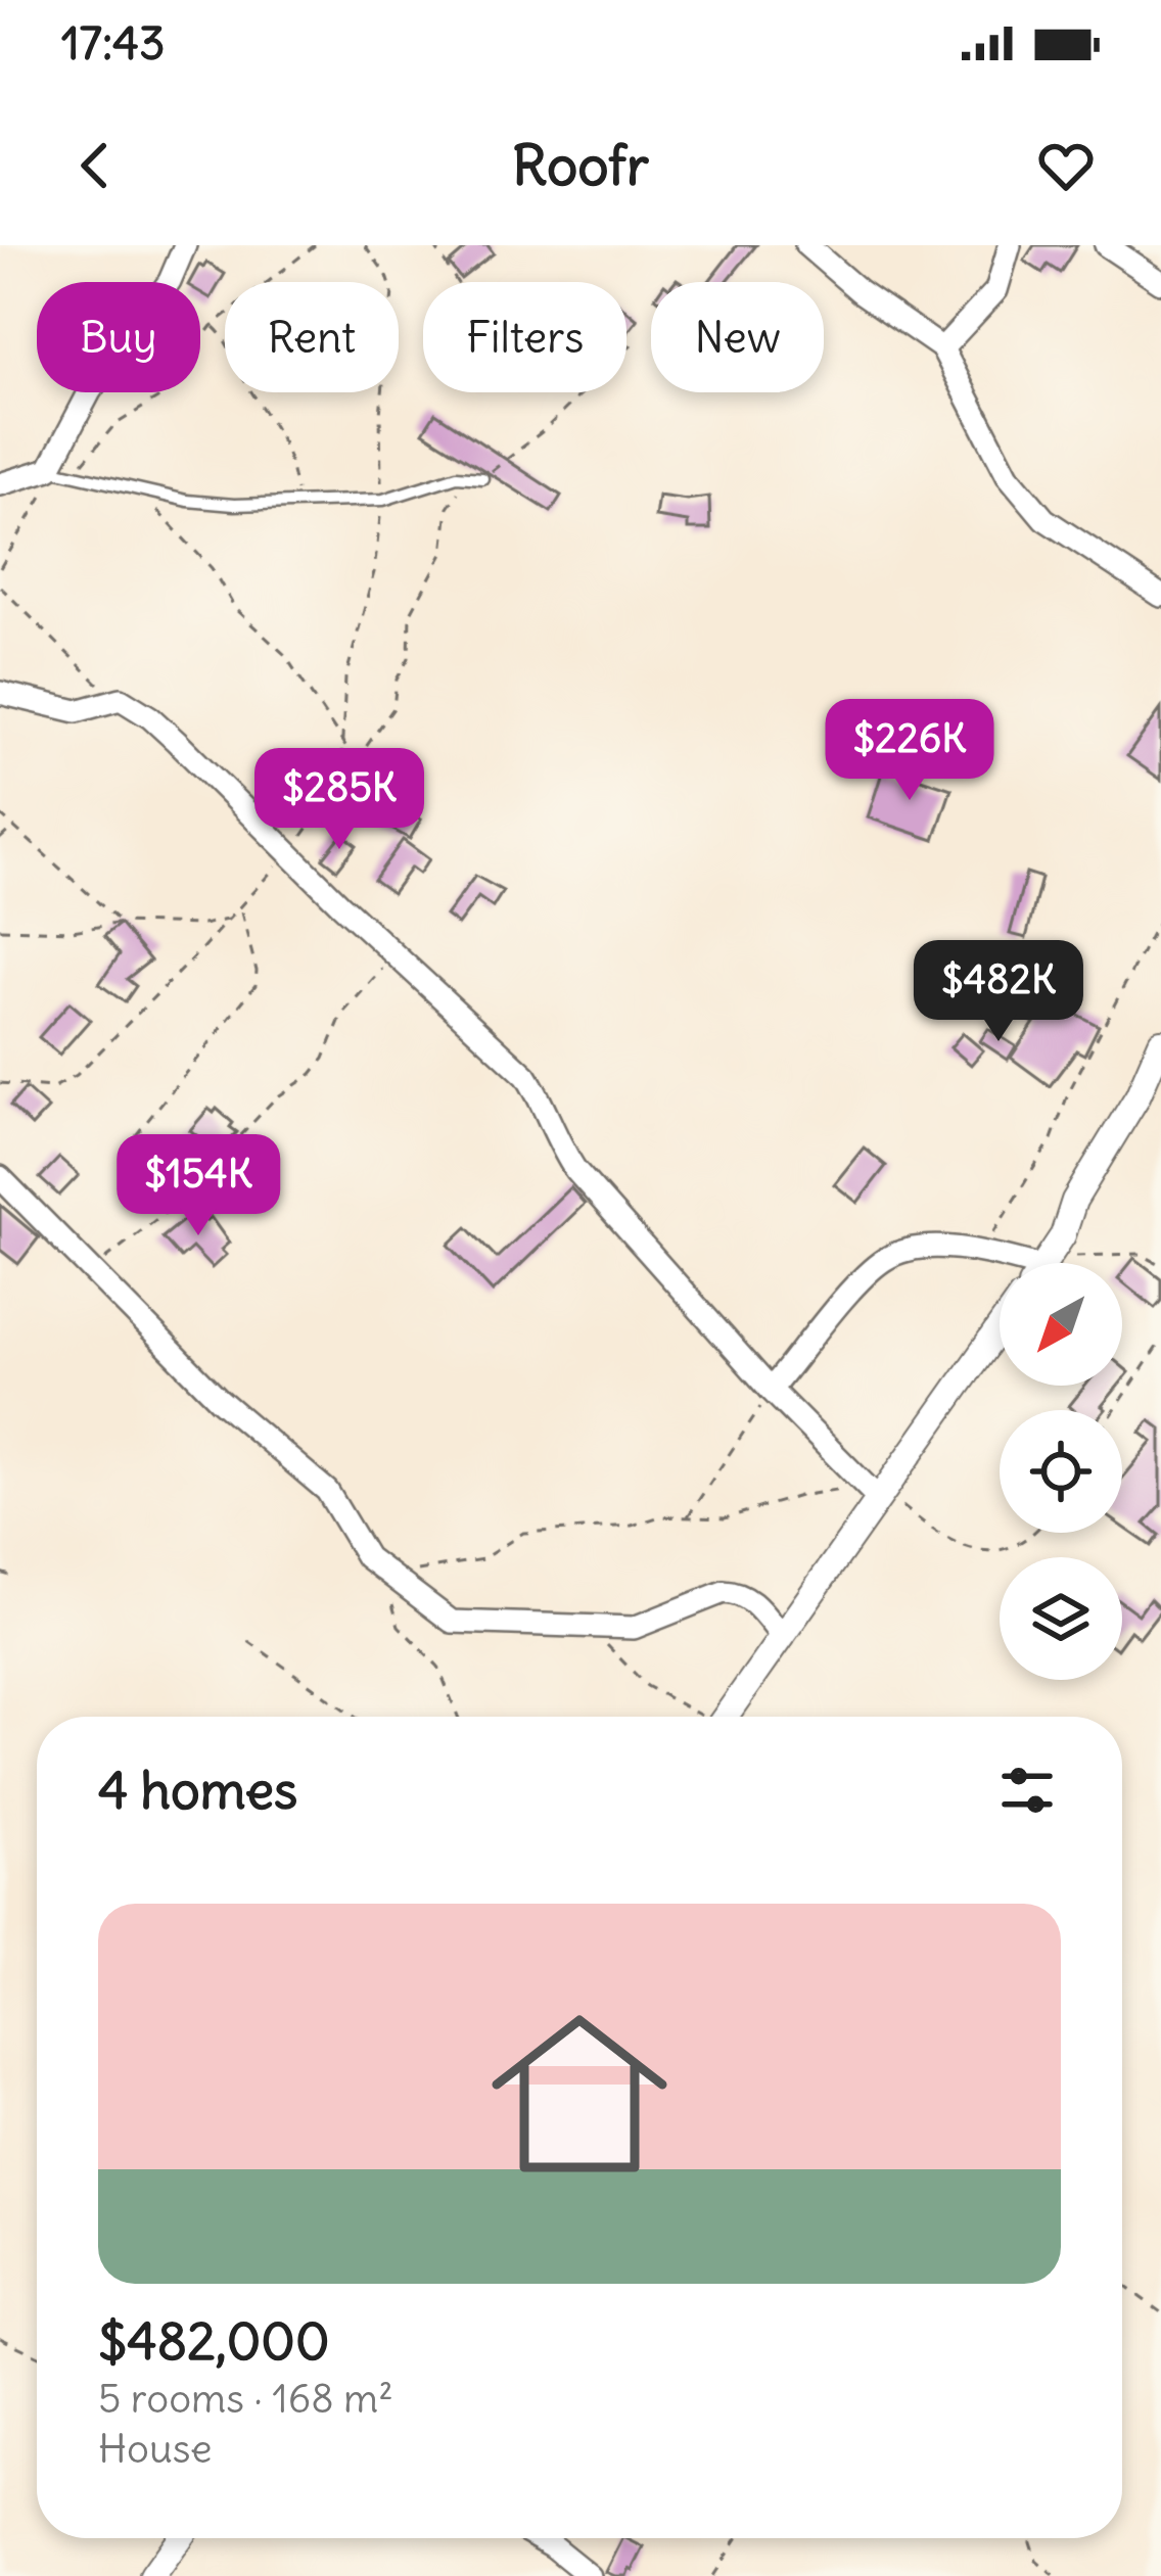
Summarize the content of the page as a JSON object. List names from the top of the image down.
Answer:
{
  "north": "bottom left",
  "page": {
    "status": "17:43",
    "header": "Roofr",
    "chip": [
      "Buy",
      "Rent",
      "Filters",
      "New"
    ],
    "price": [
      "$226K",
      "$285K",
      "$482K",
      "$154K"
    ],
    "heading": "4 homes",
    "list": [
      {
        "name": "$482,000",
        "note": "5 rooms · 168 m² · House"
      }
    ]
  }
}
